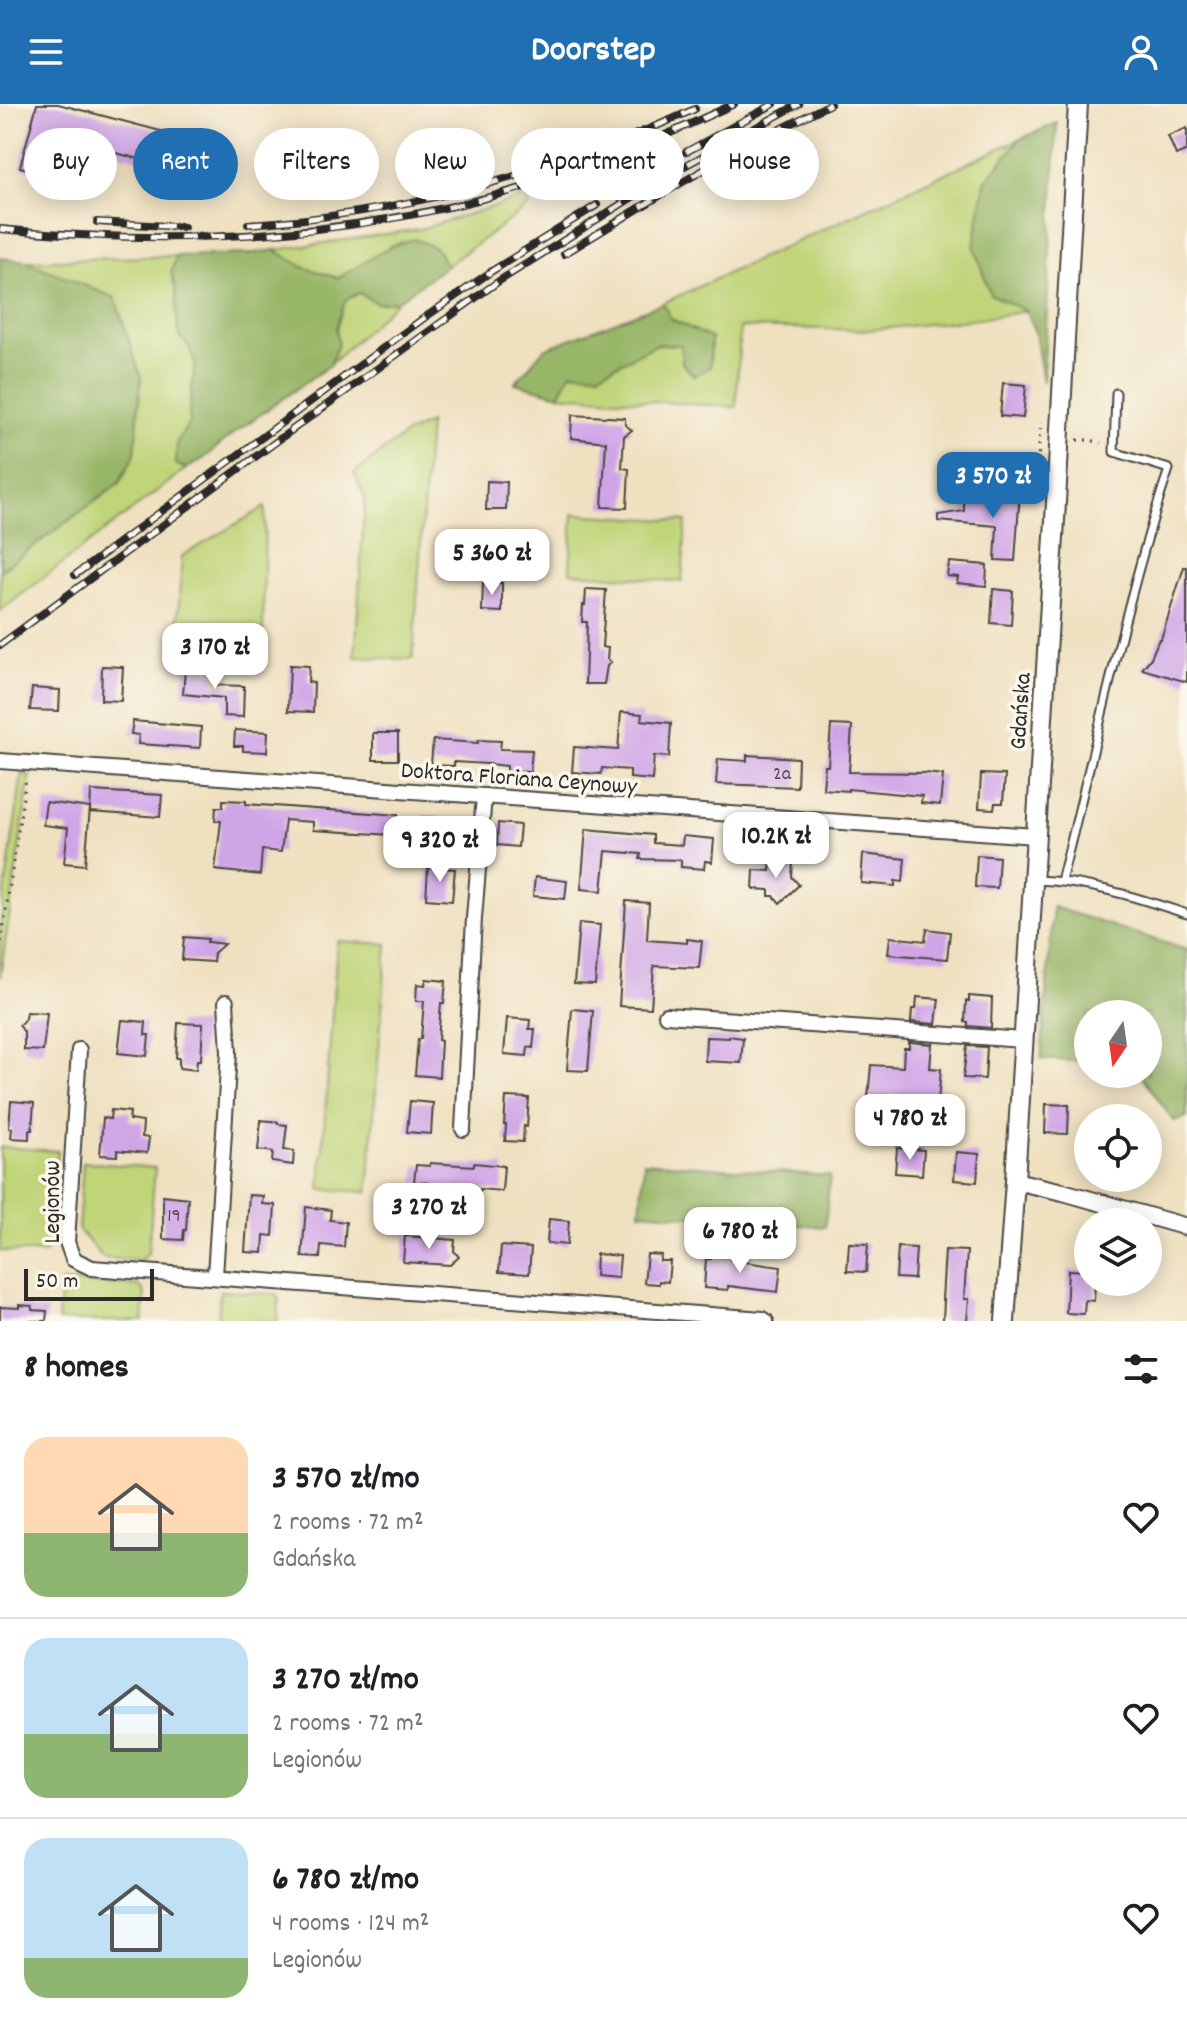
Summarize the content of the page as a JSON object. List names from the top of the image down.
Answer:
{
  "streets": {
    "main road": ["Gdańska"],
    "street": ["Doktora Floriana Ceynowy", "Legionów"]
  },
  "crossings": [
    ["Gdańska", "Doktora Floriana Ceynowy"]
  ],
  "house_numbers": ["2a", "19"],
  "scale_bar": "50 m",
  "north": "bottom",
  "page": {
    "header": "Doorstep",
    "chip": [
      "Buy",
      "Rent",
      "Filters",
      "New",
      "Apartment",
      "House"
    ],
    "price": [
      "3 570 zł",
      "5 360 zł",
      "3 170 zł",
      "10.2K zł",
      "9 320 zł",
      "4 780 zł",
      "3 270 zł",
      "6 780 zł"
    ],
    "scale": "50 m",
    "heading": "8 homes",
    "list": [
      {
        "name": "3 570 zł/mo",
        "note": "2 rooms · 72 m² · Gdańska"
      },
      {
        "name": "3 270 zł/mo",
        "note": "2 rooms · 72 m² · Legionów"
      },
      {
        "name": "6 780 zł/mo",
        "note": "4 rooms · 124 m² · Legionów"
      }
    ]
  }
}
